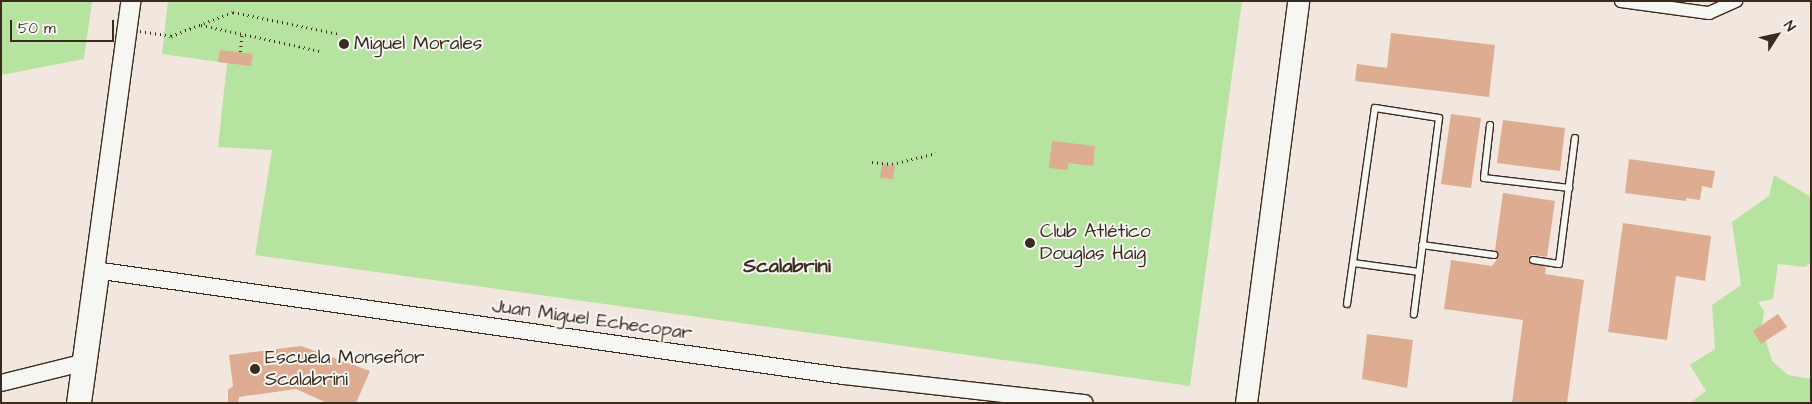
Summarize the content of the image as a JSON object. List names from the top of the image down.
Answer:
{
  "streets": {
    "street": ["Juan Miguel Echecopar"]
  },
  "districts": ["Scalabrini"],
  "places": ["Miguel Morales", "Club Atlético Douglas Haig", "Escuela Monseñor Scalabrini"],
  "scale_bar": "50 m",
  "north": "top right"
}
